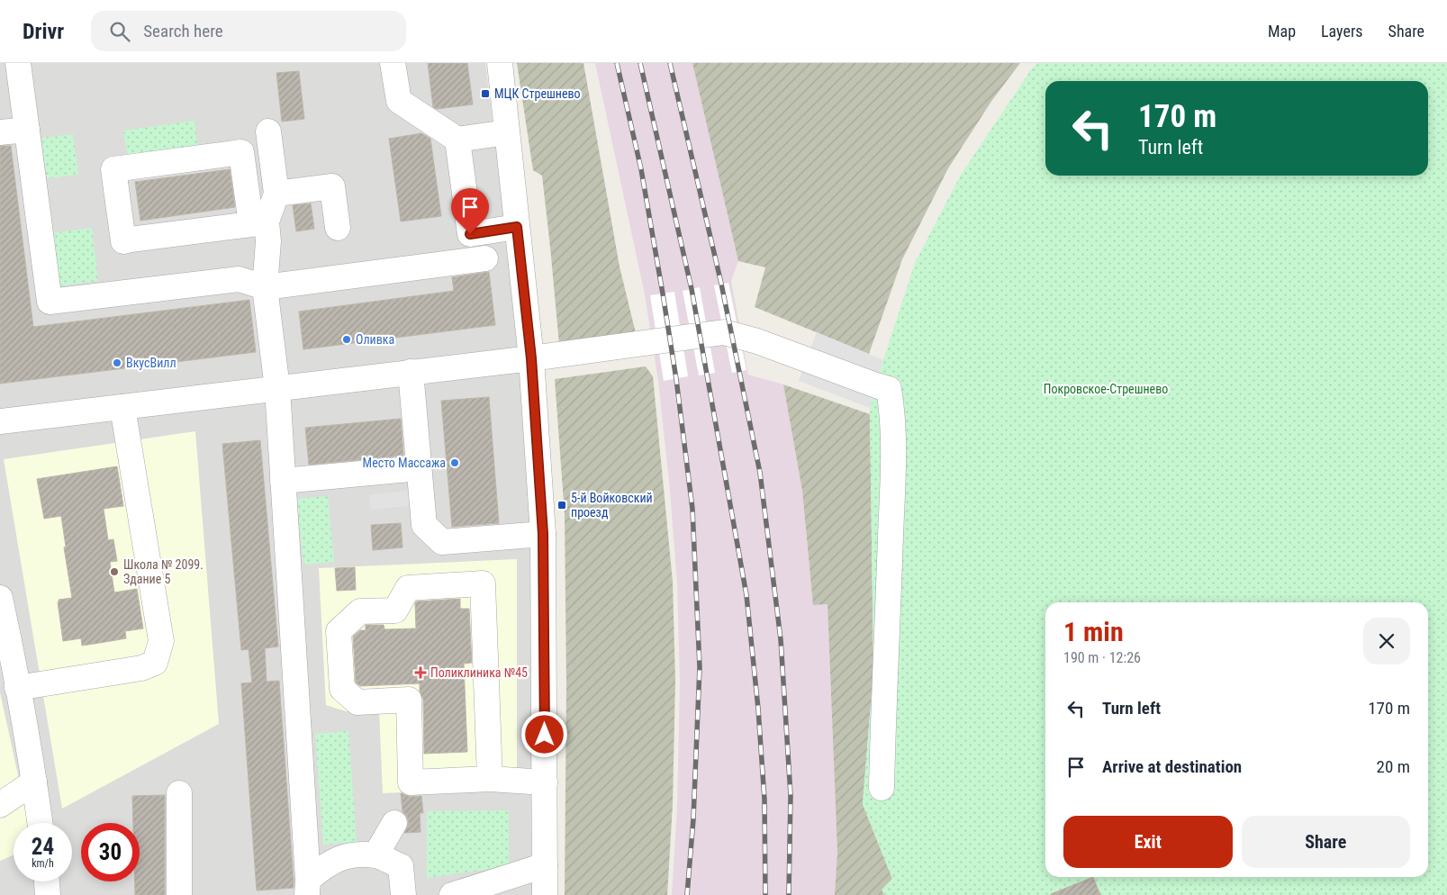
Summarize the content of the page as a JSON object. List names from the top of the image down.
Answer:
{
  "parks": ["Покровское-Стрешнево"],
  "places": {
    "transit": ["МЦК Стрешнево", "5-й Войковский проезд"],
    "other": [
      "Оливка",
      "ВкусВилл",
      "Место Массажа",
      "Школа № 2099. Здание 5"
    ],
    "health": ["Поликлиника №45"]
  },
  "page": {
    "header": "Drivr",
    "search": "Search here",
    "nav": ["Map", "Layers", "Share"],
    "turn": ["170 m", "Turn left"],
    "heading": ["1 min", "190 m · 12:26"],
    "list": [
      {
        "name": "Turn left",
        "value": "170 m"
      },
      {
        "name": "Arrive at destination",
        "value": "20 m"
      }
    ],
    "buttons": ["Exit", "Share"],
    "speed": "24 km/h",
    "limit": "30"
  }
}
